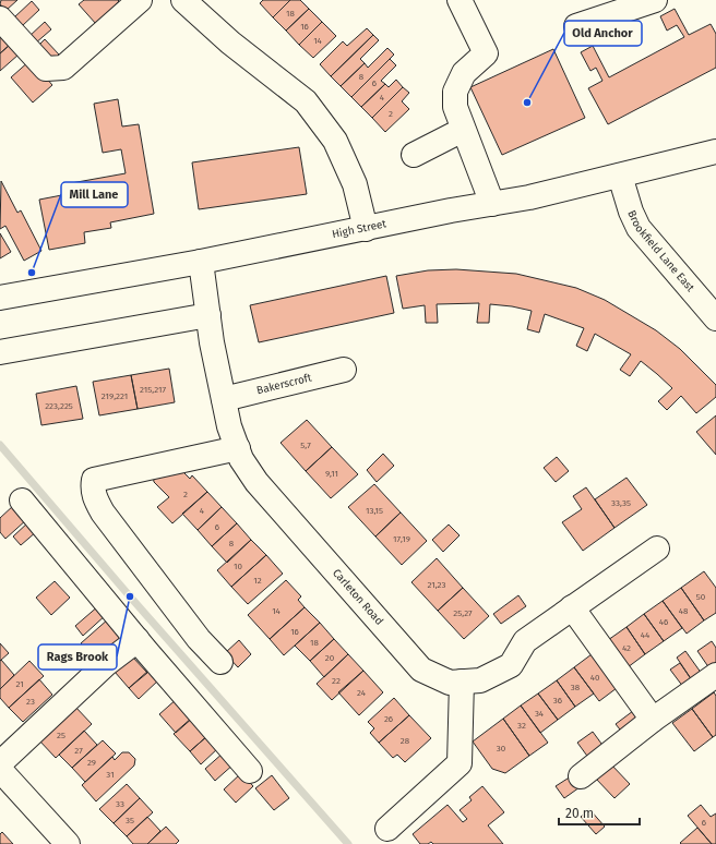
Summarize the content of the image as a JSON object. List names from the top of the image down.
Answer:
{
  "streets": {
    "street": [
      "High Street",
      "Brookfield Lane East",
      "Bakerscroft",
      "Carleton Road"
    ]
  },
  "crossings": [
    ["High Street", "Brookfield Lane East"],
    ["High Street", "Carleton Road"],
    ["Bakerscroft", "Carleton Road"]
  ],
  "places": ["Old Anchor", "Mill Lane", "Rags Brook"],
  "house_numbers": [
    "18",
    "16",
    "14",
    "8",
    "6",
    "4",
    "2",
    "215,217",
    "219,221",
    "223,225",
    "5,7",
    "9,11",
    "2",
    "33,35",
    "4",
    "13,15",
    "6",
    "17,19",
    "8",
    "10",
    "12",
    "21,23",
    "50",
    "14",
    "48",
    "25,27",
    "46",
    "16",
    "44",
    "18",
    "42",
    "20",
    "40",
    "22",
    "21",
    "38",
    "24",
    "36",
    "23",
    "34",
    "26",
    "32",
    "25",
    "28",
    "30",
    "27",
    "29",
    "31",
    "33",
    "35",
    "6"
  ],
  "scale_bar": "20 m"
}
